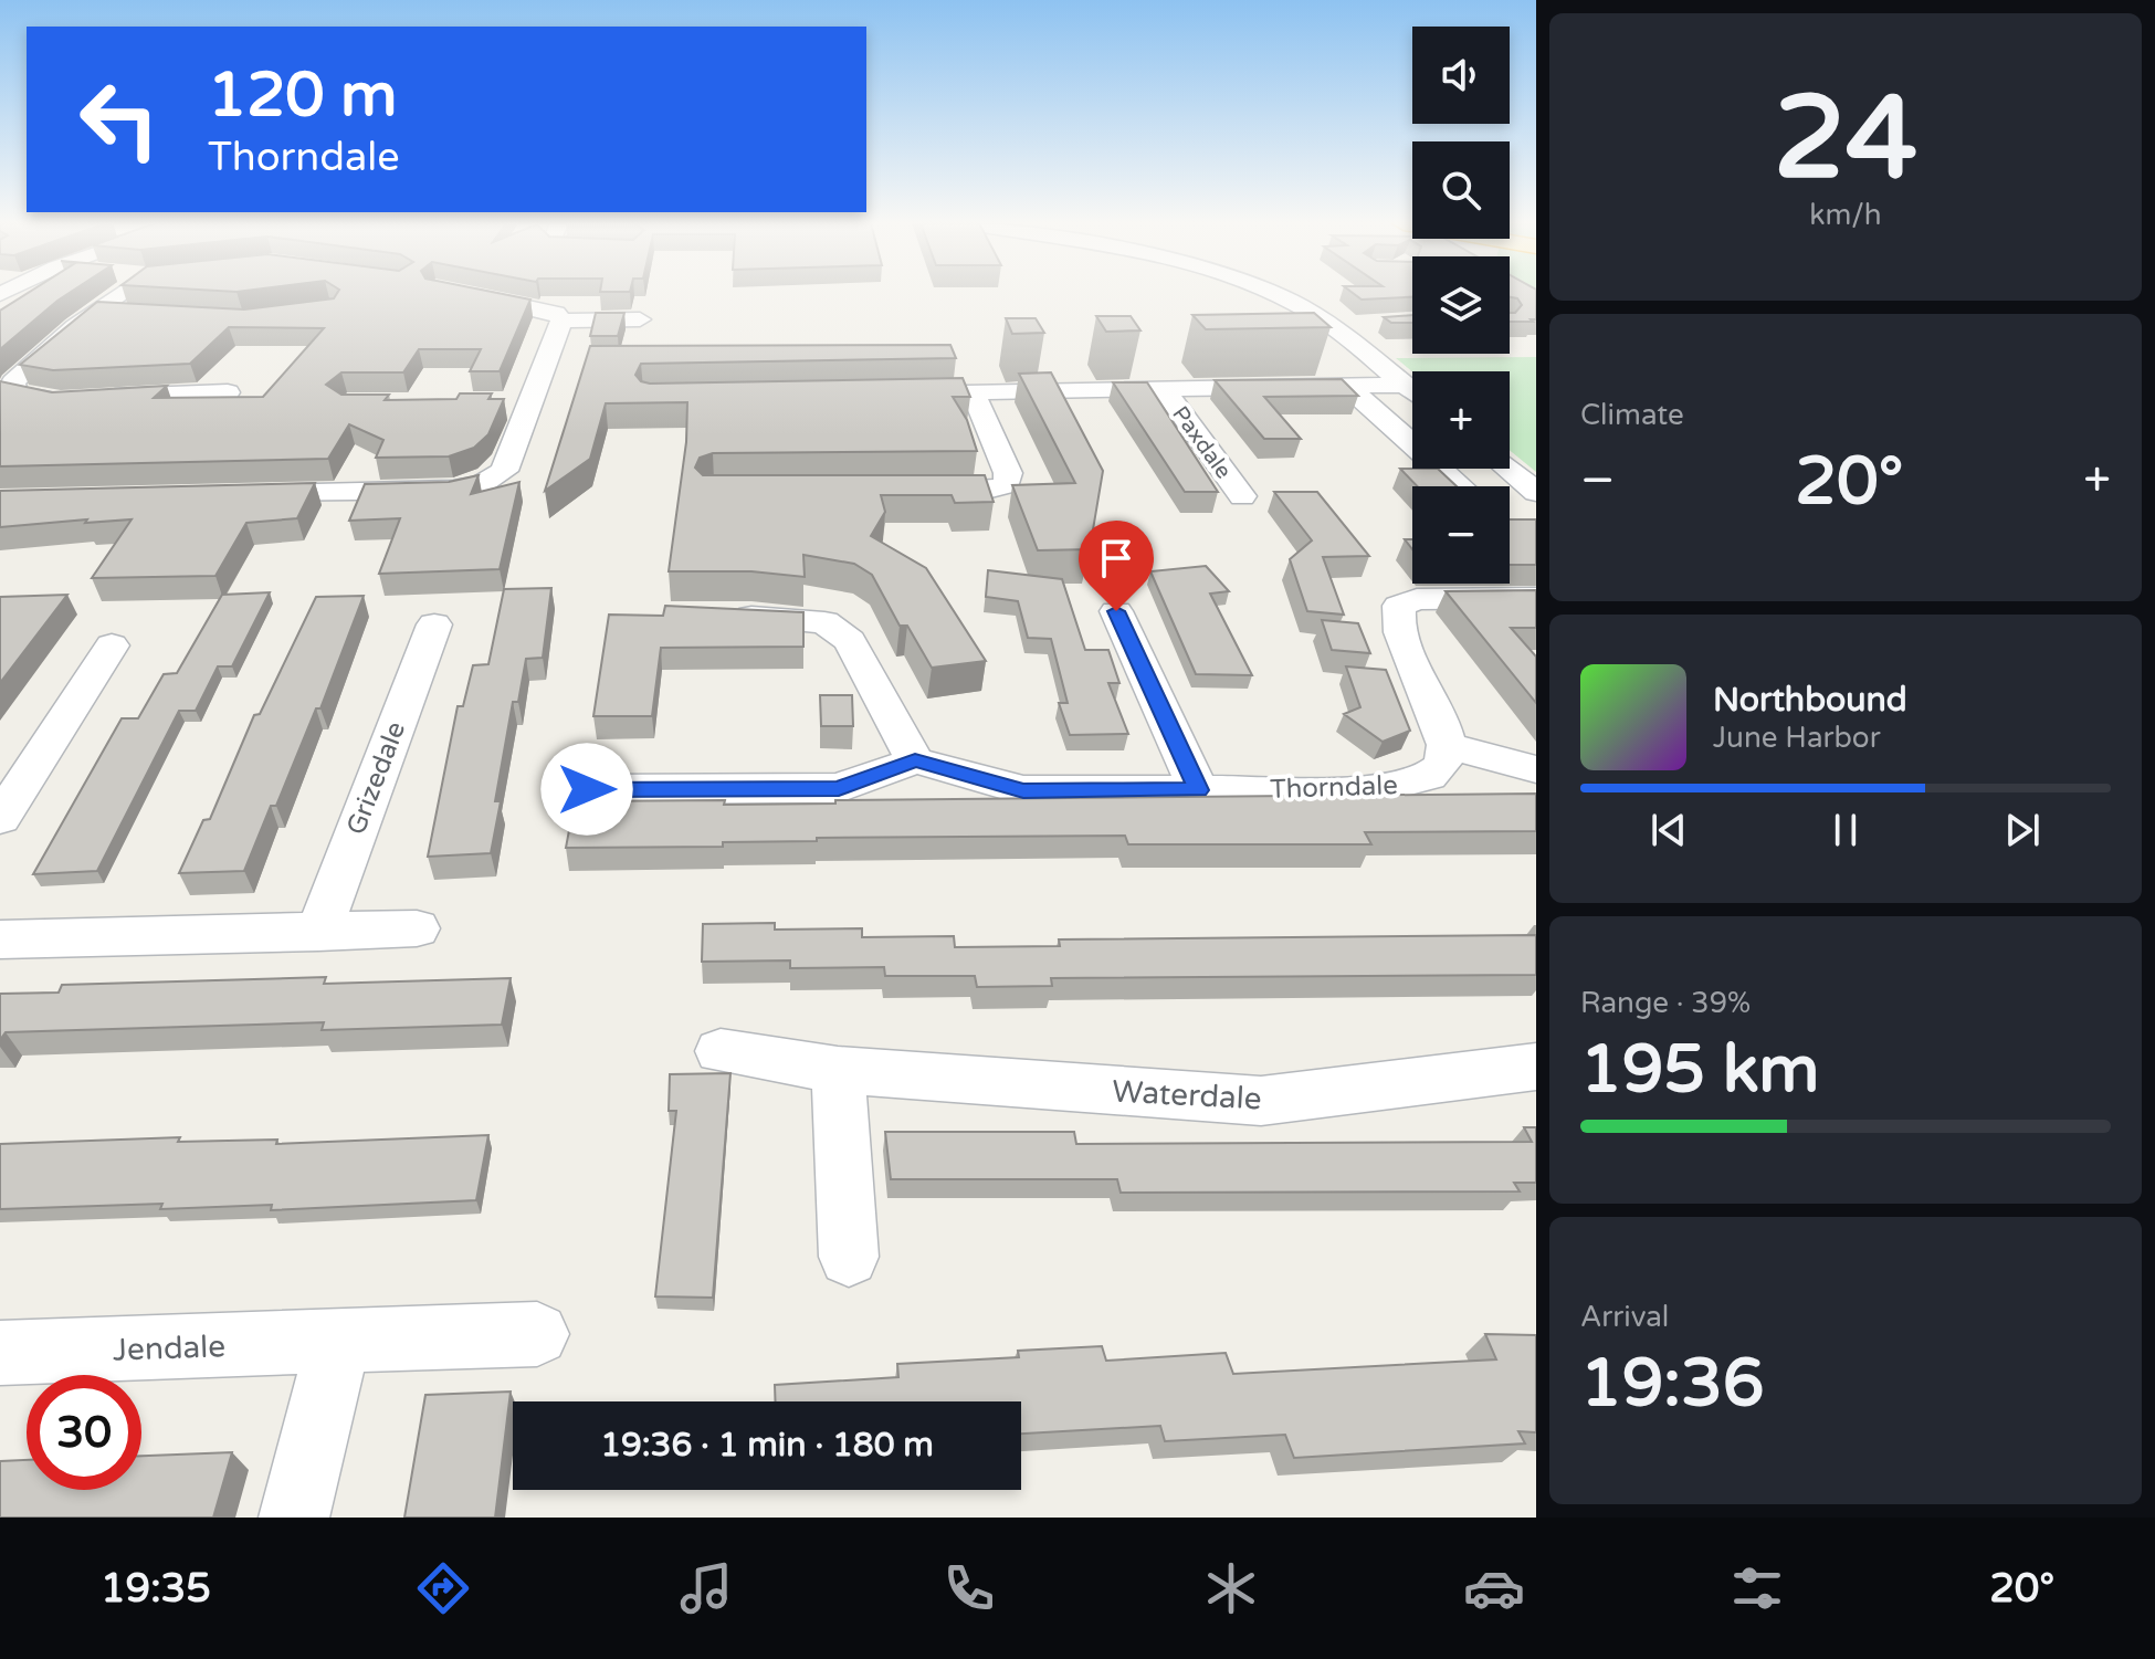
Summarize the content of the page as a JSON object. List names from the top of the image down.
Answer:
{
  "streets": {
    "street": [
      "Paxdale",
      "Grizedale",
      "Thorndale",
      "Waterdale",
      "Jendale"
    ]
  },
  "page": {
    "tile": [
      ["24", "km/h"],
      "Climate",
      ["Range · 39%", "195 km"],
      ["Arrival", "19:36"]
    ],
    "map_buttons": ["+", "−"],
    "turn": ["120 m", "Thorndale"],
    "heat": ["−", "20°", "+"],
    "song": ["Northbound", "June Harbor"],
    "limit": "30",
    "trip": "19:36 · 1 min · 180 m",
    "tabs": ["19:35", "20°"]
  }
}
